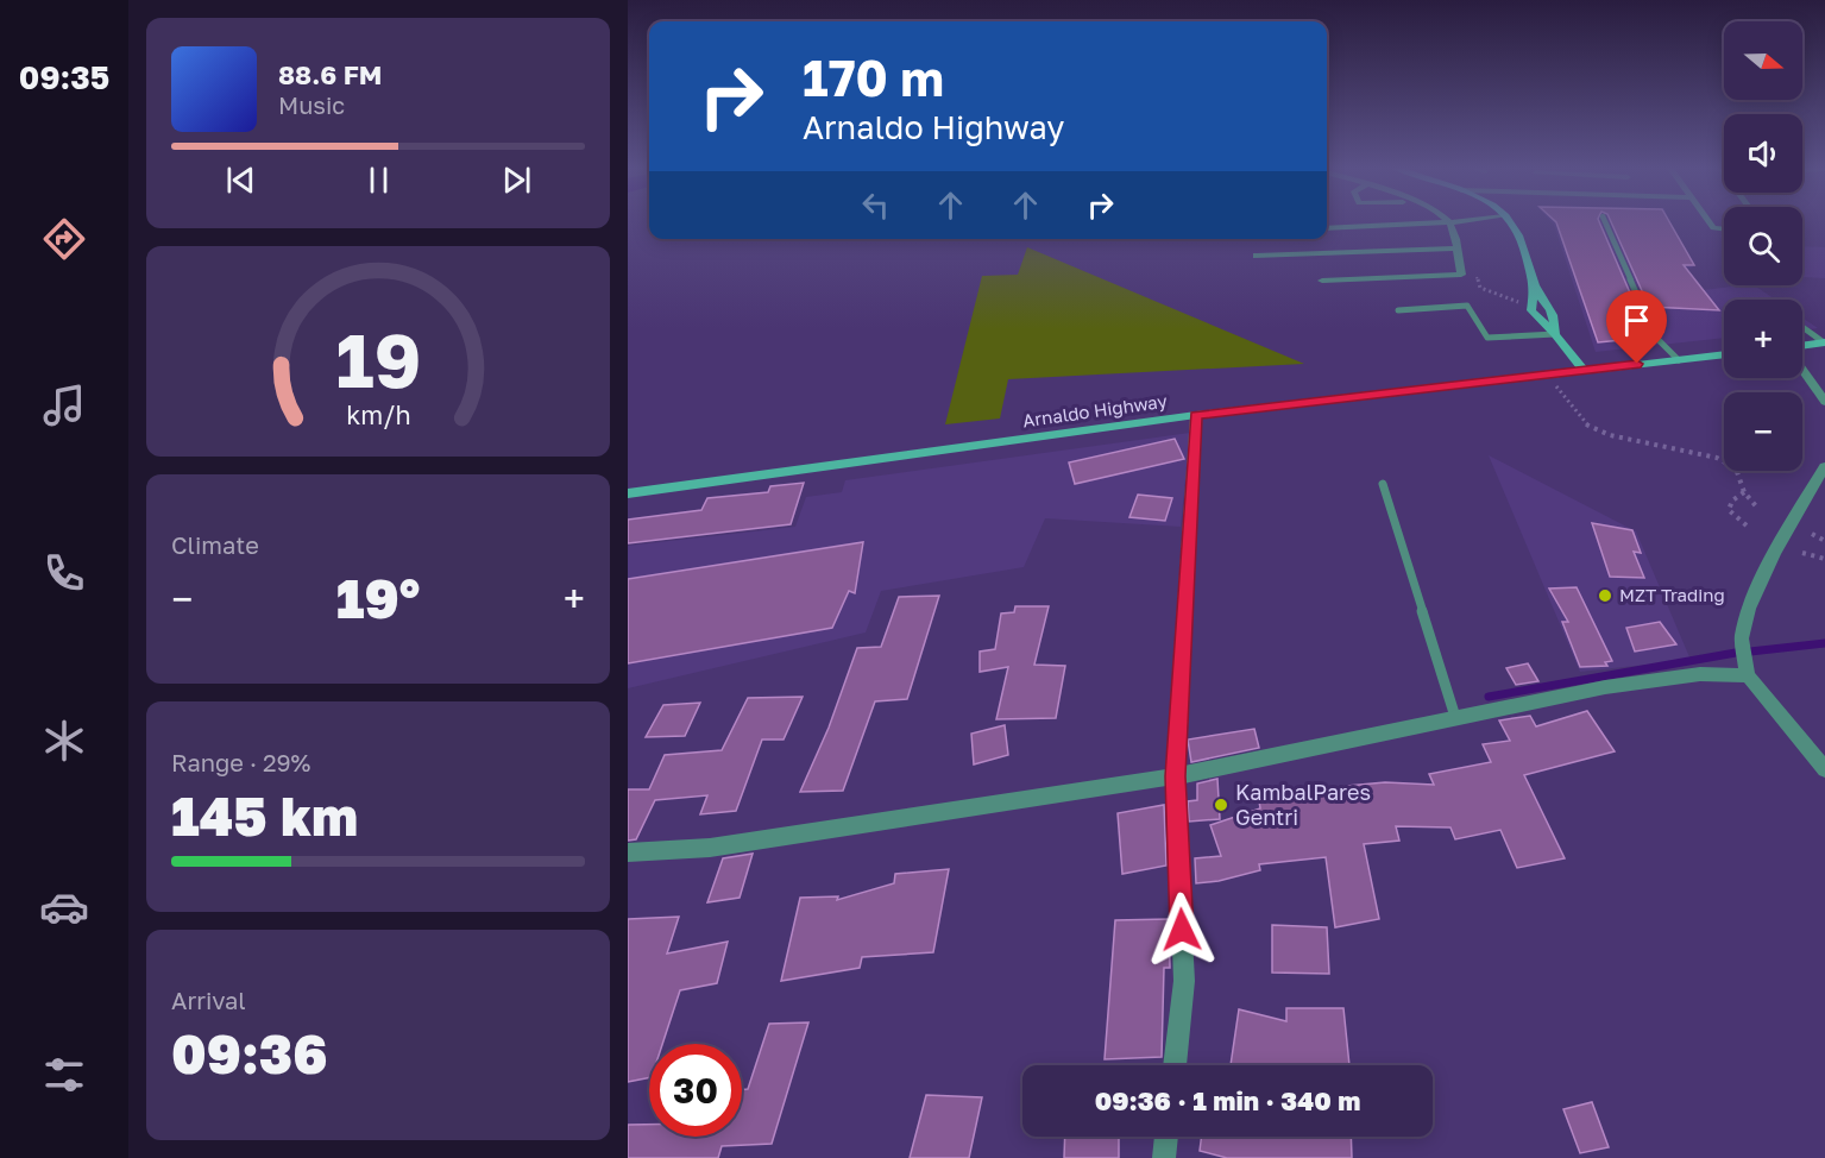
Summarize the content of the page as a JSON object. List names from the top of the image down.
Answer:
{
  "streets": {
    "main road": ["Arnaldo Highway"]
  },
  "places": ["MZT Trading", "KambalPares Gentri"],
  "north": "right",
  "page": {
    "tabs": "09:35",
    "map_buttons": ["+", "−"],
    "turn": ["170 m", "Arnaldo Highway"],
    "song": ["88.6 FM", "Music"],
    "tile": [
      "Climate",
      ["Range · 29%", "145 km"],
      ["Arrival", "09:36"]
    ],
    "heat": ["−", "19°", "+"],
    "limit": "30",
    "trip": "09:36 · 1 min · 340 m",
    "gauge": ["19", "km/h"]
  }
}
